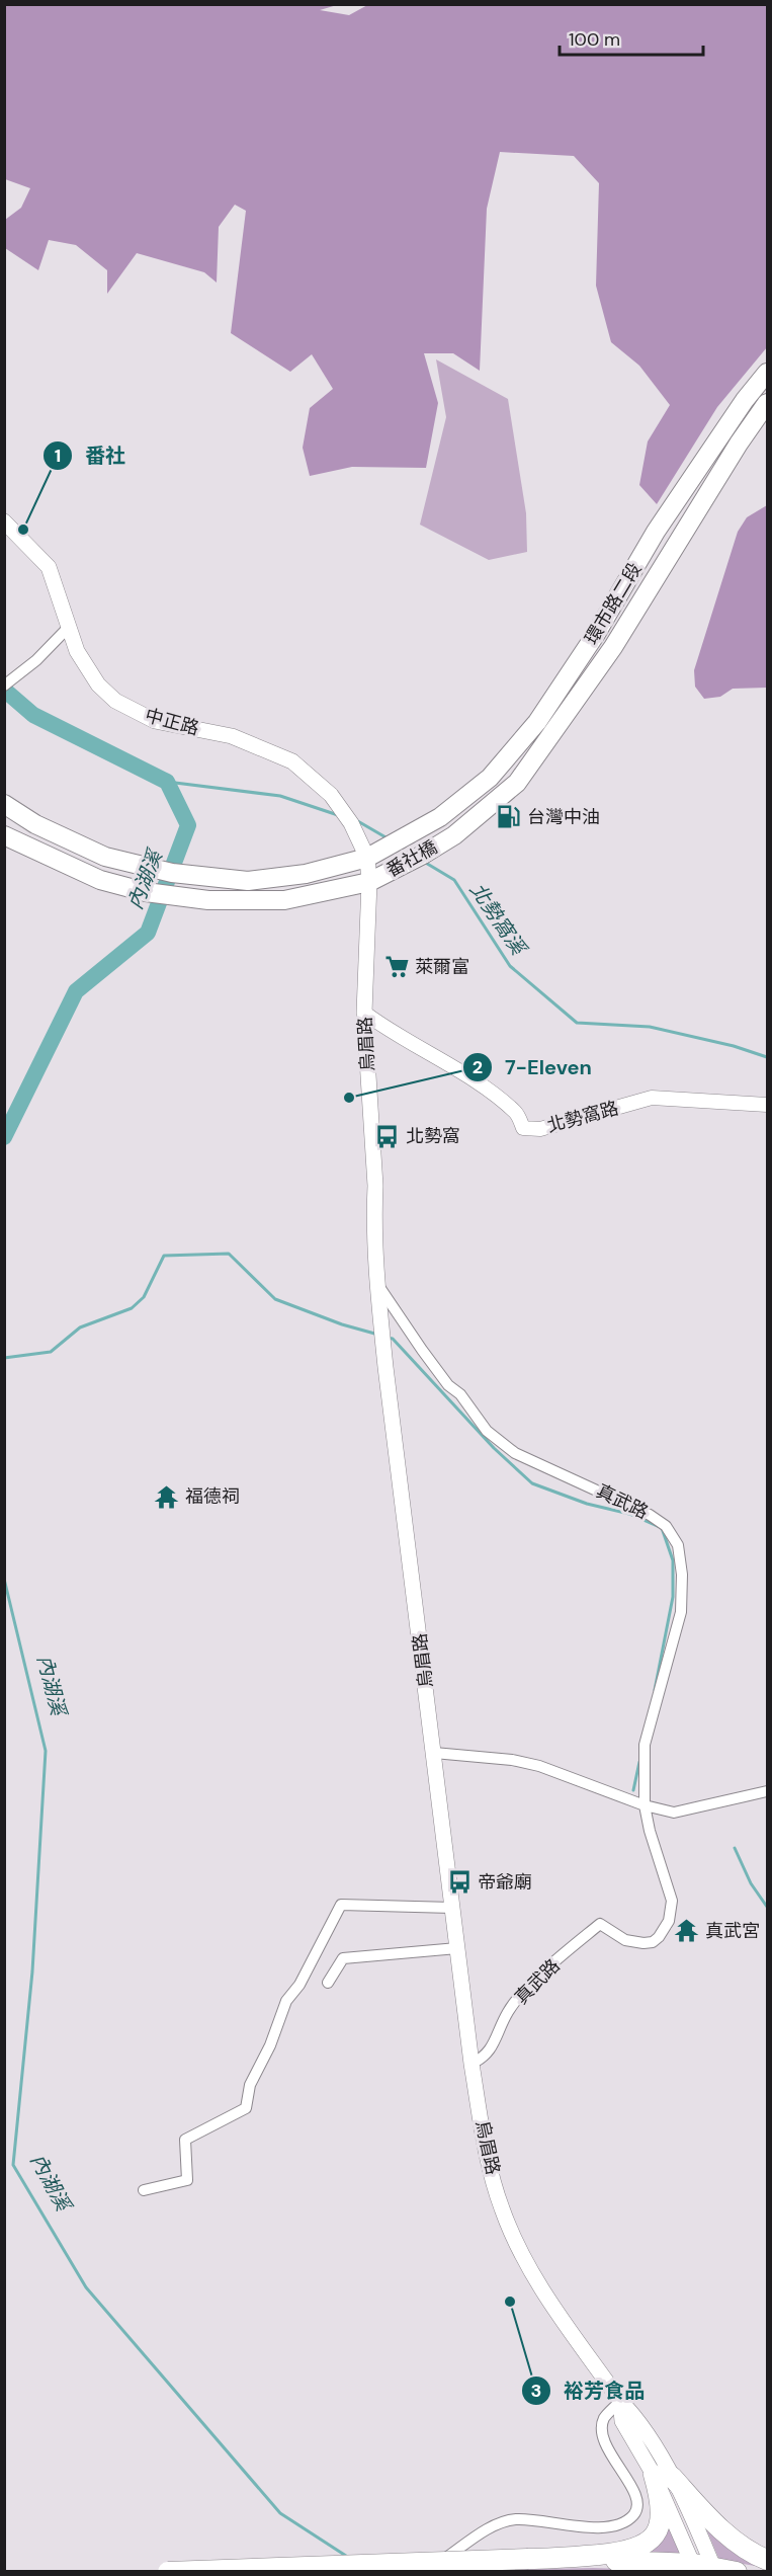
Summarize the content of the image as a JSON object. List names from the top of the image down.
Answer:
{
  "streets": {
    "main road": [
      "環市路二段",
      "中正路",
      "番社橋",
      "烏眉路"
    ],
    "street": ["北勢窩路", "真武路"]
  },
  "crossings": [
    ["環市路二段", "番社橋"],
    ["中正路", "番社橋"],
    ["中正路", "烏眉路"],
    ["番社橋", "烏眉路"],
    ["烏眉路", "北勢窩路"],
    ["烏眉路", "真武路"]
  ],
  "water": ["內湖溪", "北勢窩溪"],
  "places": {
    "other": ["番社", "7-Eleven", "裕芳食品"],
    "fuel station": ["台灣中油"],
    "supermarket": ["萊爾富"],
    "bus stop": ["北勢窩", "帝爺廟"],
    "temple": ["福德祠", "真武宮"]
  },
  "scale_bar": "100 m"
}
